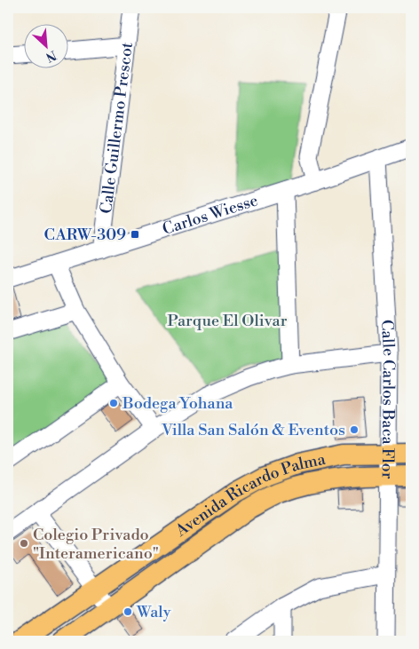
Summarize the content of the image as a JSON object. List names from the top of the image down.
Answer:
{
  "streets": {
    "main road": ["Avenida Ricardo Palma"],
    "street": ["Calle Guillermo Prescot", "Carlos Wiesse", "Calle Carlos Baca Flor"]
  },
  "crossings": [
    ["Calle Guillermo Prescot", "Carlos Wiesse"],
    ["Carlos Wiesse", "Calle Carlos Baca Flor"],
    ["Calle Carlos Baca Flor", "Avenida Ricardo Palma"]
  ],
  "parks": ["Parque El Olivar"],
  "places": {
    "transit": ["CARW-309"],
    "other": [
      "Bodega Yohana",
      "Villa San Salón & Eventos",
      "Colegio Privado \"Interamericano\"",
      "Waly"
    ]
  },
  "north": "bottom right"
}
